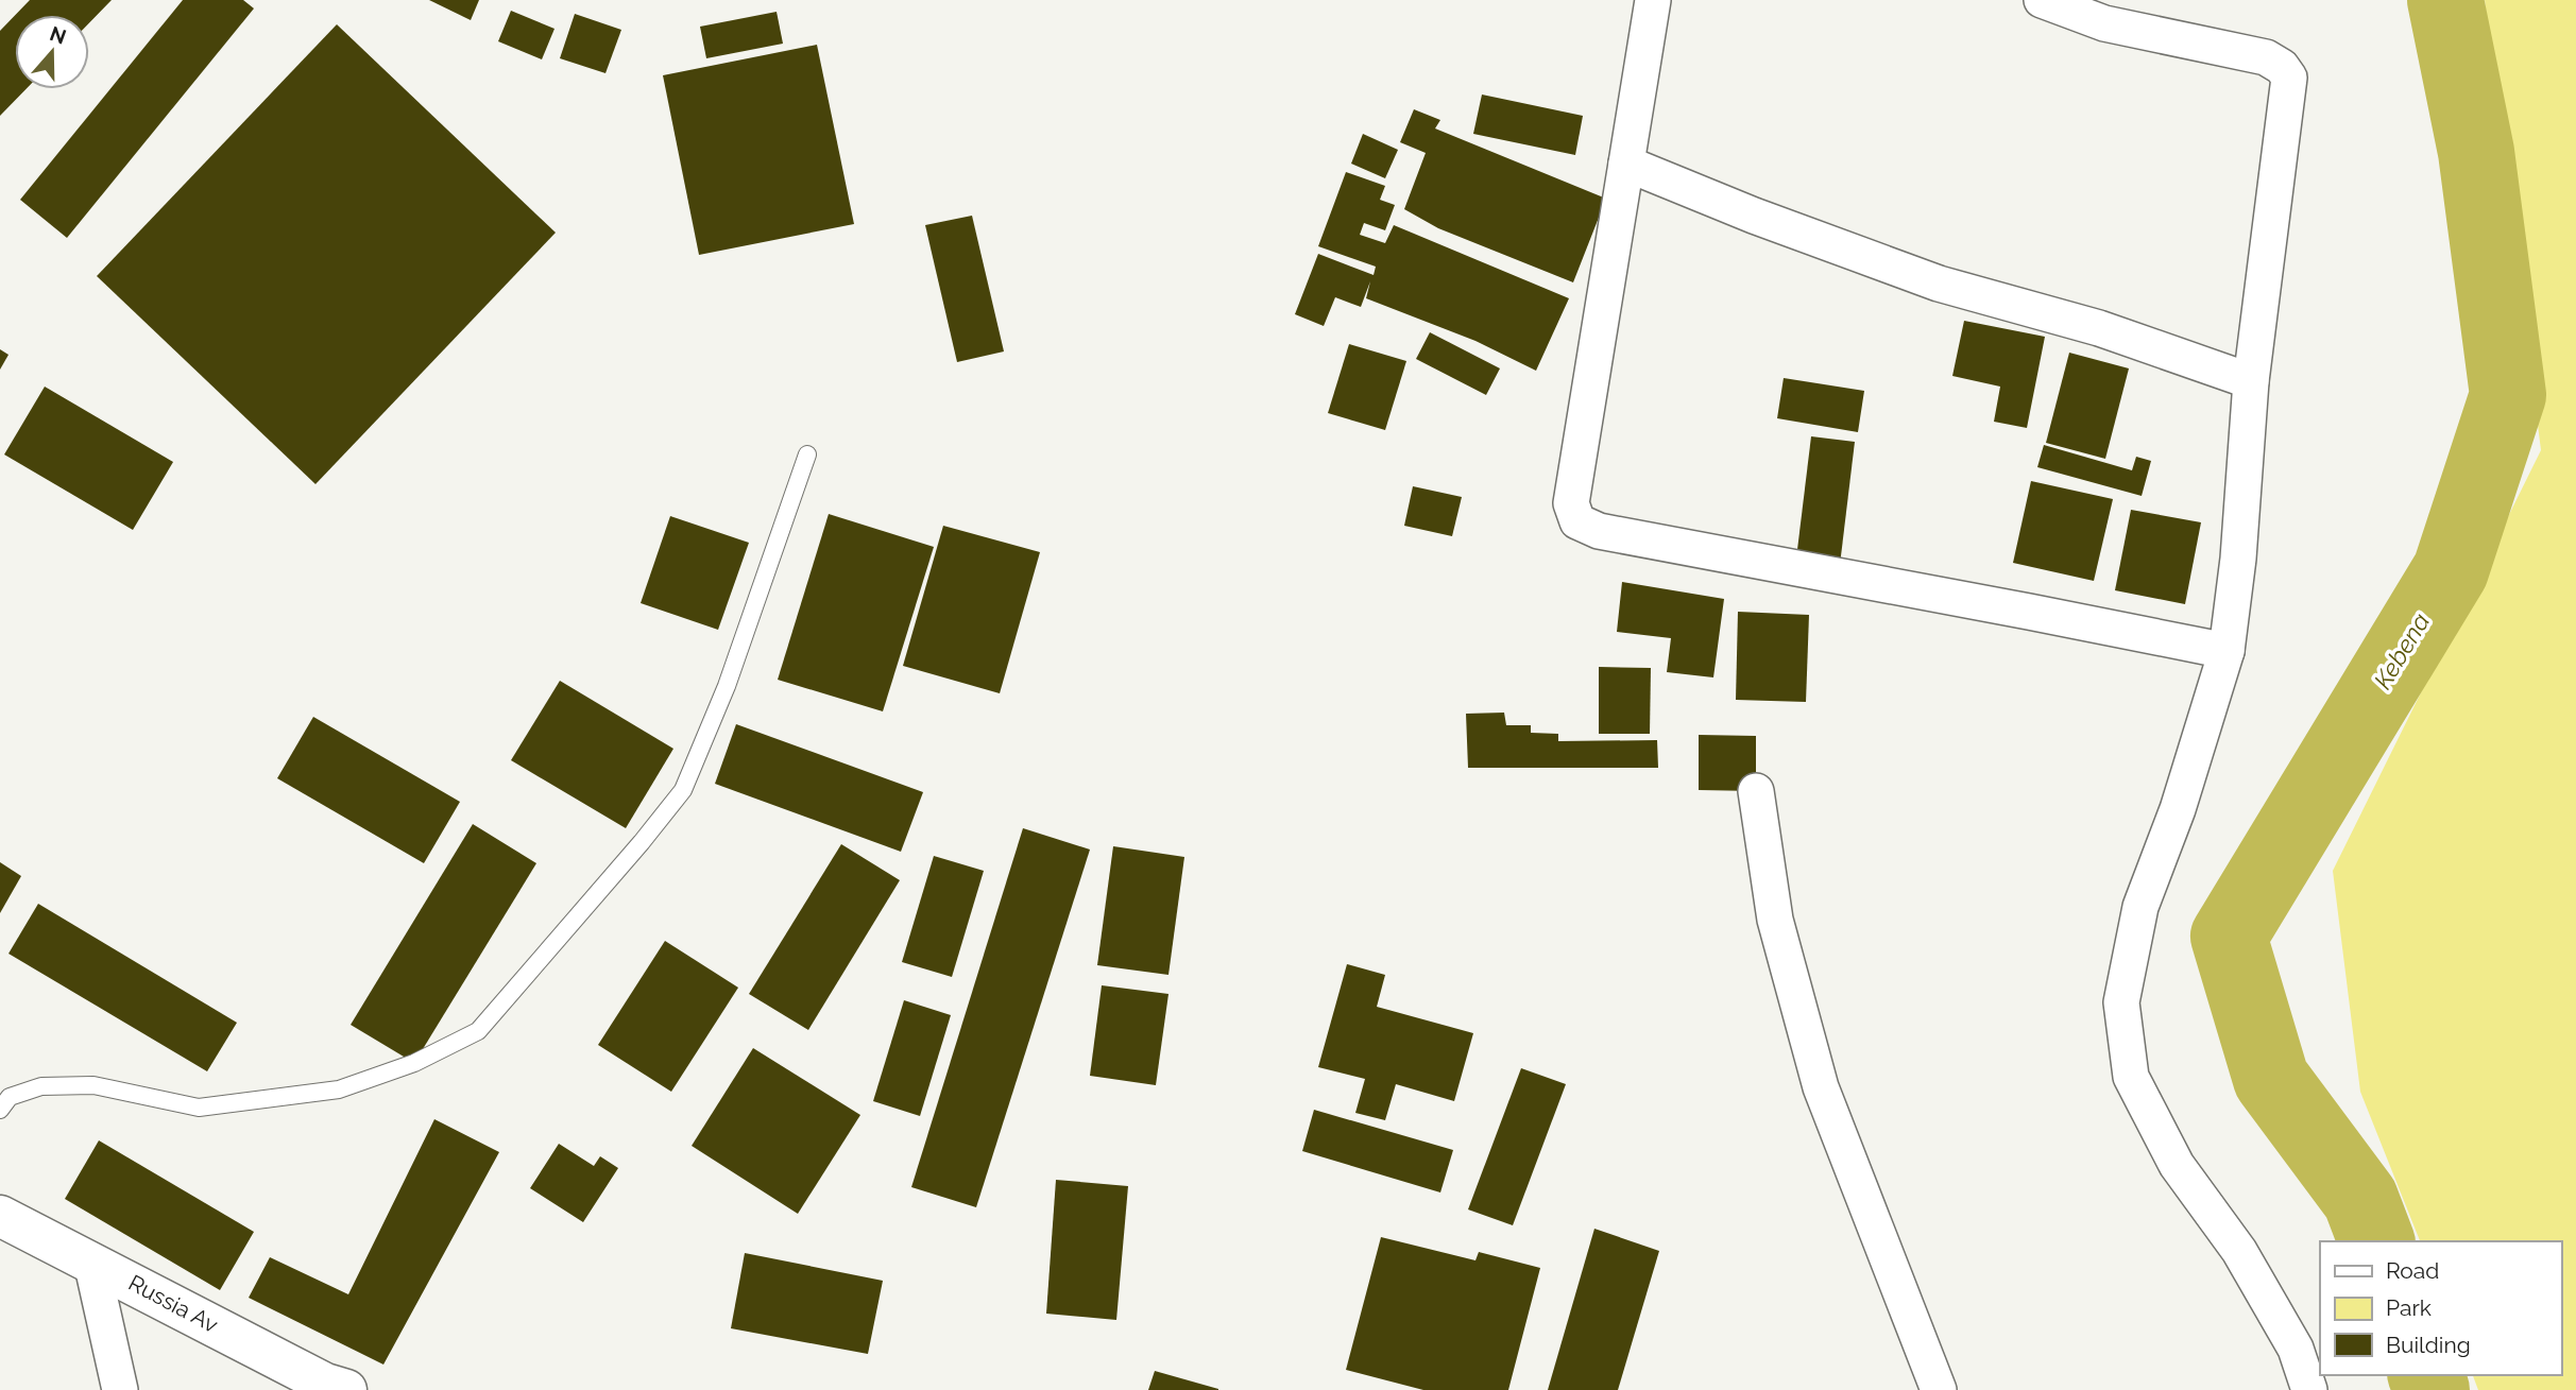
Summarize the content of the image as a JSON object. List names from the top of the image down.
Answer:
{
  "streets": {
    "main road": ["Russia Av"]
  },
  "water": ["Kebena"],
  "legend": ["Road", "Park", "Building"],
  "north": "top"
}
